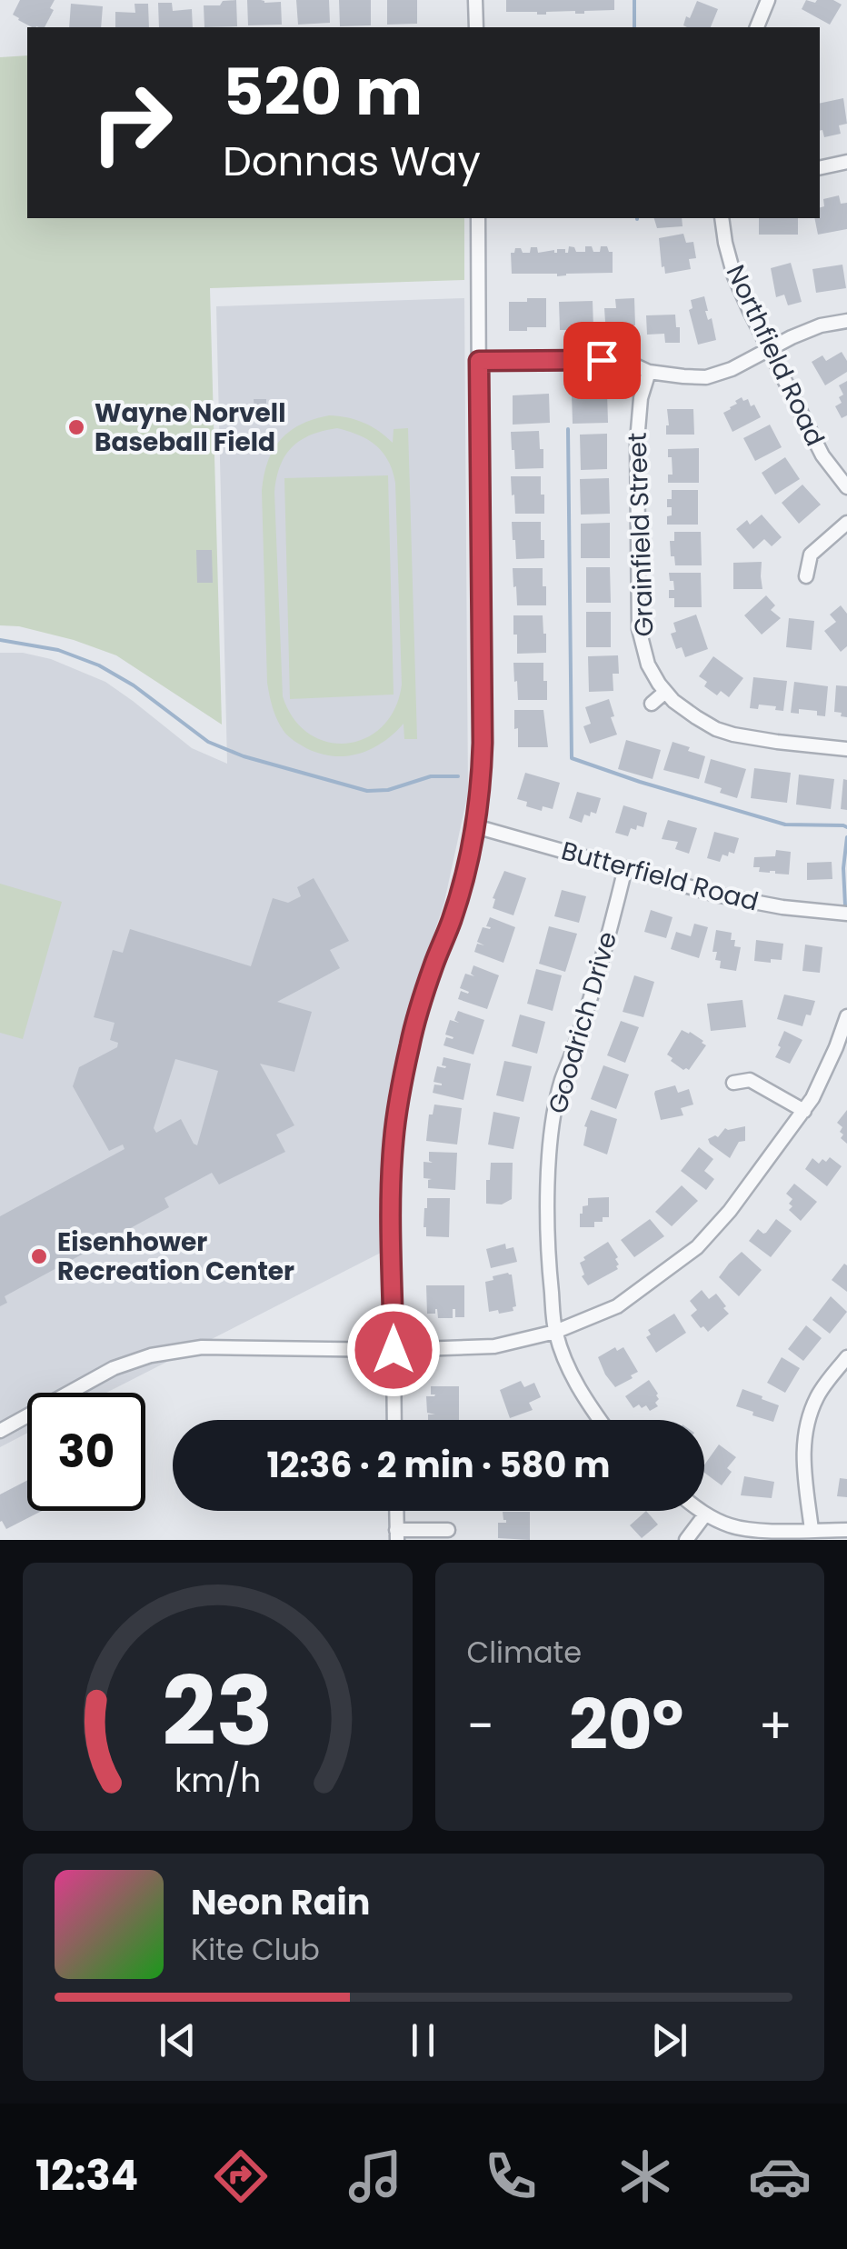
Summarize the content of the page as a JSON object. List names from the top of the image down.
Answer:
{
  "streets": {
    "street": [
      "Northfield Road",
      "Grainfield Street",
      "Butterfield Road",
      "Goodrich Drive"
    ]
  },
  "crossings": [
    ["Butterfield Road", "Goodrich Drive"]
  ],
  "places": ["Wayne Norvell Baseball Field", "Eisenhower Recreation Center"],
  "page": {
    "turn": ["520 m", "Donnas Way"],
    "limit": "30",
    "trip": "12:36 · 2 min · 580 m",
    "tile": "Climate",
    "heat": ["−", "20°", "+"],
    "song": ["Neon Rain", "Kite Club"],
    "tabs": "12:34",
    "gauge": ["23", "km/h"]
  }
}
